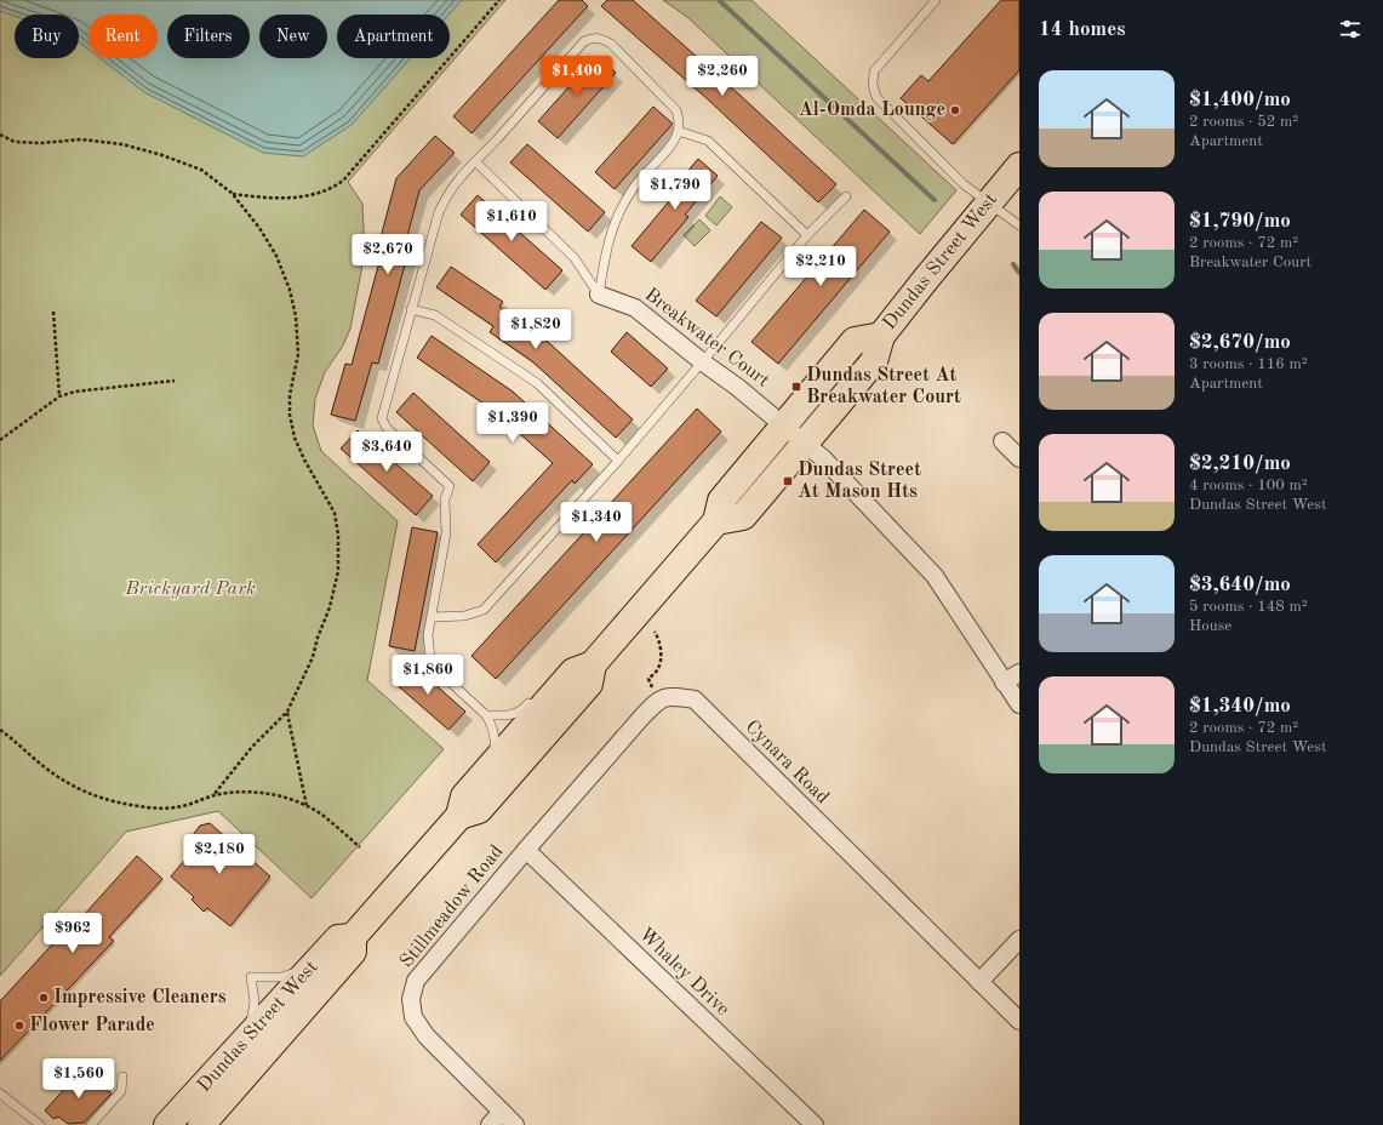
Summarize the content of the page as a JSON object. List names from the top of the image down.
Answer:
{
  "streets": {
    "main road": ["Dundas Street West"],
    "street": [
      "Breakwater Court",
      "Cynara Road",
      "Stillmeadow Road",
      "Whaley Drive"
    ]
  },
  "crossings": [
    ["Dundas Street West", "Breakwater Court"],
    ["Stillmeadow Road", "Whaley Drive"]
  ],
  "parks": ["Brickyard Park"],
  "places": {
    "other": ["Al-Omda Lounge", "Impressive Cleaners", "Flower Parade"],
    "transit": ["Dundas Street At Breakwater Court", "Dundas Street At Mason Hts"]
  },
  "page": {
    "heading": "14 homes",
    "chip": [
      "Buy",
      "Rent",
      "Filters",
      "New",
      "Apartment"
    ],
    "price": [
      "$1,400",
      "$2,260",
      "$1,790",
      "$1,610",
      "$2,670",
      "$2,210",
      "$1,820",
      "$1,390",
      "$3,640",
      "$1,340",
      "$1,860",
      "$2,180",
      "$962",
      "$1,560"
    ],
    "list": [
      {
        "name": "$1,400/mo",
        "note": "2 rooms · 52 m² · Apartment"
      },
      {
        "name": "$1,790/mo",
        "note": "2 rooms · 72 m² · Breakwater Court"
      },
      {
        "name": "$2,670/mo",
        "note": "3 rooms · 116 m² · Apartment"
      },
      {
        "name": "$2,210/mo",
        "note": "4 rooms · 100 m² · Dundas Street West"
      },
      {
        "name": "$3,640/mo",
        "note": "5 rooms · 148 m² · House"
      },
      {
        "name": "$1,340/mo",
        "note": "2 rooms · 72 m² · Dundas Street West"
      }
    ]
  }
}
